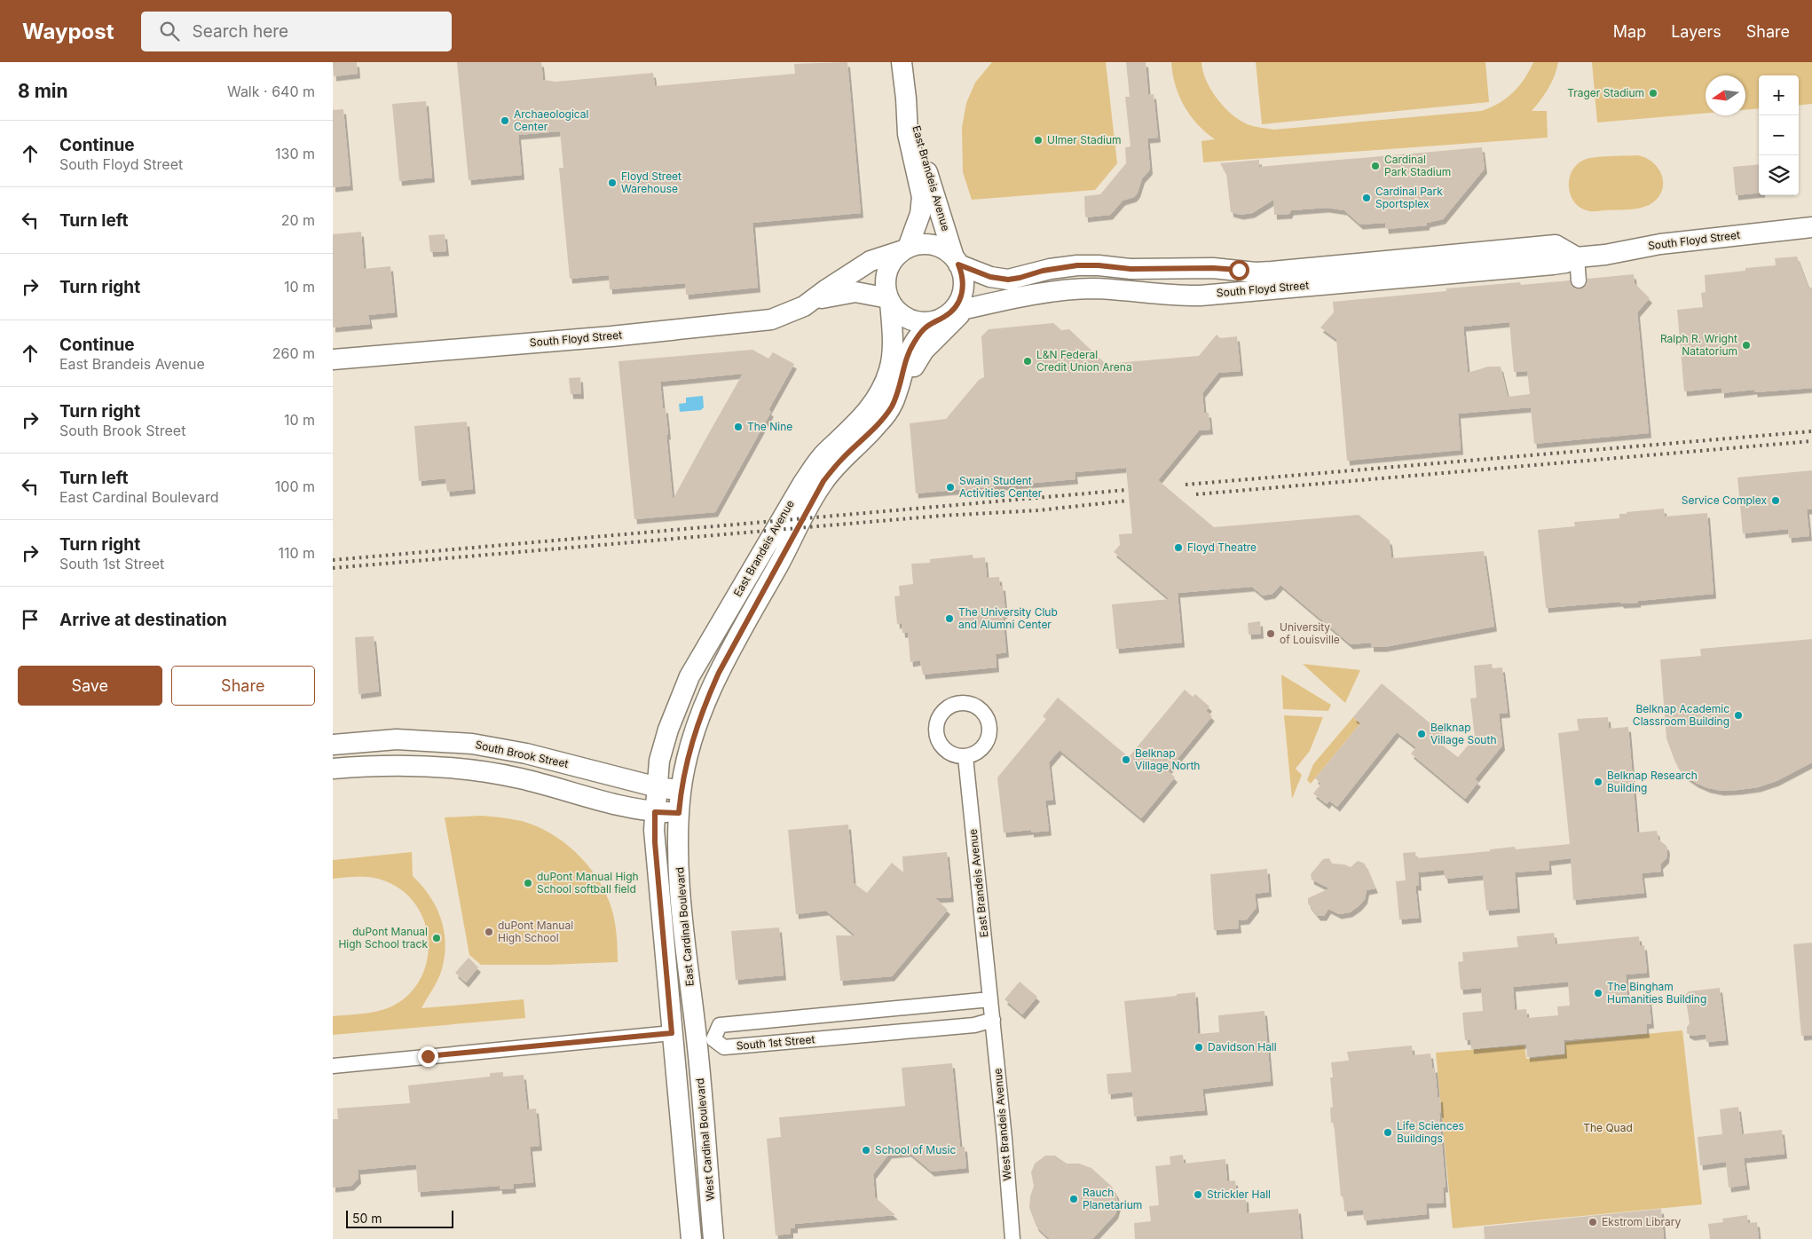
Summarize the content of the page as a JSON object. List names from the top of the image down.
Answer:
{
  "streets": {
    "street": [
      "East Brandeis Avenue",
      "South Floyd Street",
      "South Brook Street",
      "East Cardinal Boulevard",
      "South 1st Street",
      "West Brandeis Avenue",
      "West Cardinal Boulevard"
    ]
  },
  "crossings": [
    ["East Brandeis Avenue", "South Floyd Street"],
    ["East Brandeis Avenue", "South Brook Street"],
    ["East Brandeis Avenue", "East Cardinal Boulevard"],
    ["East Brandeis Avenue", "South 1st Street"],
    ["East Brandeis Avenue", "West Brandeis Avenue"],
    ["East Cardinal Boulevard", "South 1st Street"],
    ["East Cardinal Boulevard", "West Cardinal Boulevard"],
    ["South 1st Street", "West Brandeis Avenue"],
    ["South 1st Street", "West Cardinal Boulevard"]
  ],
  "parks": ["The Quad"],
  "places": [
    "Trager Stadium",
    "Archaeological Center",
    "Ulmer Stadium",
    "Cardinal Park Stadium",
    "Floyd Street Warehouse",
    "Cardinal Park Sportsplex",
    "Ralph R. Wright Natatorium",
    "L&N Federal Credit Union Arena",
    "The Nine",
    "Swain Student Activities Center",
    "Service Complex",
    "Floyd Theatre",
    "The University Club and Alumni Center",
    "University of Louisville",
    "Belknap Academic Classroom Building",
    "Belknap Village South",
    "Belknap Village North",
    "Belknap Research Building",
    "duPont Manual High School softball field",
    "duPont Manual High School",
    "duPont Manual High School track",
    "The Bingham Humanities Building",
    "Davidson Hall",
    "Life Sciences Buildings",
    "School of Music",
    "Strickler Hall",
    "Rauch Planetarium",
    "Ekstrom Library"
  ],
  "scale_bar": "50 m",
  "north": "left",
  "page": {
    "header": "Waypost",
    "search": "Search here",
    "nav": ["Map", "Layers", "Share"],
    "heading": ["8 min", "Walk · 640 m"],
    "map_buttons": ["+", "−"],
    "list": [
      ["Continue", "South Floyd Street", "130 m"],
      ["Turn left", "20 m"],
      ["Turn right", "10 m"],
      ["Continue", "East Brandeis Avenue", "260 m"],
      ["Turn right", "South Brook Street", "10 m"],
      ["Turn left", "East Cardinal Boulevard", "100 m"],
      ["Turn right", "South 1st Street", "110 m"],
      "Arrive at destination"
    ],
    "buttons": ["Save", "Share"],
    "scale": "50 m"
  }
}
